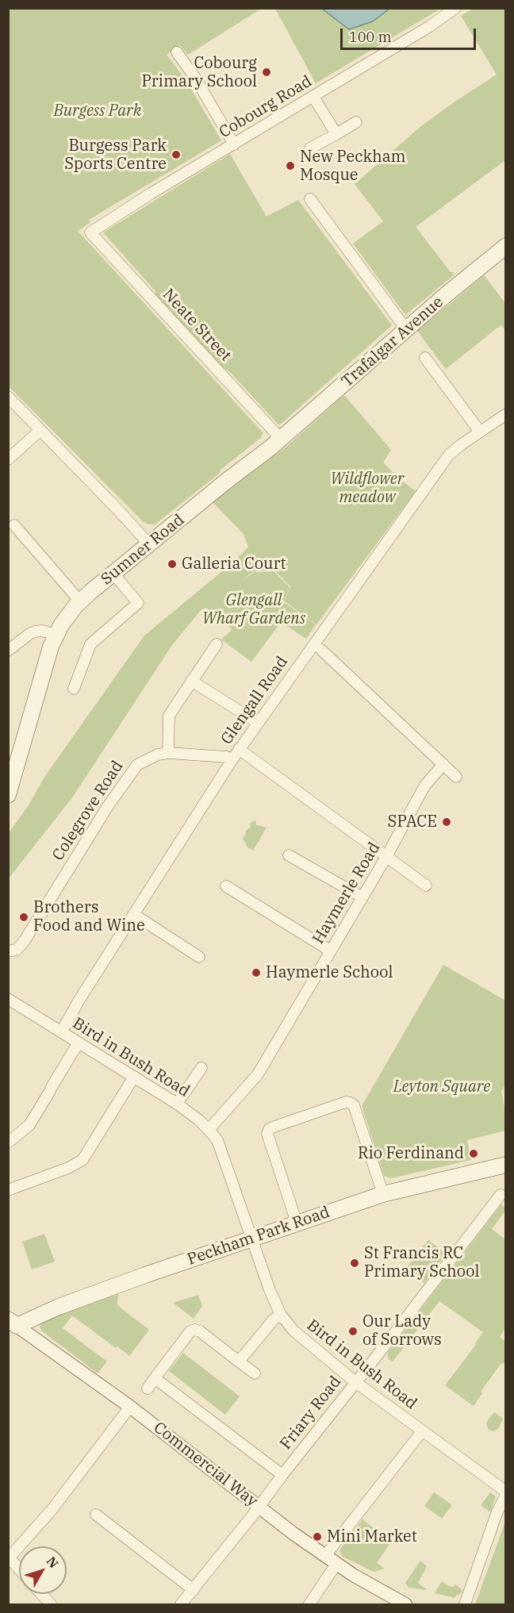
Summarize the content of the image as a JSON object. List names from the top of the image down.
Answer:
{
  "streets": {
    "main road": ["Trafalgar Avenue", "Sumner Road", "Peckham Park Road"],
    "street": [
      "Cobourg Road",
      "Neate Street",
      "Glengall Road",
      "Colegrove Road",
      "Haymerle Road",
      "Bird in Bush Road",
      "Friary Road",
      "Commercial Way"
    ]
  },
  "crossings": [
    ["Cobourg Road", "Neate Street"],
    ["Neate Street", "Trafalgar Avenue"],
    ["Neate Street", "Sumner Road"],
    ["Trafalgar Avenue", "Sumner Road"],
    ["Glengall Road", "Colegrove Road"],
    ["Glengall Road", "Bird in Bush Road"],
    ["Haymerle Road", "Bird in Bush Road"],
    ["Bird in Bush Road", "Peckham Park Road"],
    ["Bird in Bush Road", "Friary Road"],
    ["Peckham Park Road", "Commercial Way"],
    ["Friary Road", "Commercial Way"]
  ],
  "parks": [
    "Burgess Park",
    "Wildflower meadow",
    "Glengall Wharf Gardens",
    "Leyton Square"
  ],
  "places": [
    "Cobourg Primary School",
    "Burgess Park Sports Centre",
    "New Peckham Mosque",
    "Galleria Court",
    "SPACE",
    "Brothers Food and Wine",
    "Haymerle School",
    "Rio Ferdinand",
    "St Francis RC Primary School",
    "Our Lady of Sorrows",
    "Mini Market"
  ],
  "scale_bar": "100 m",
  "north": "top right"
}
